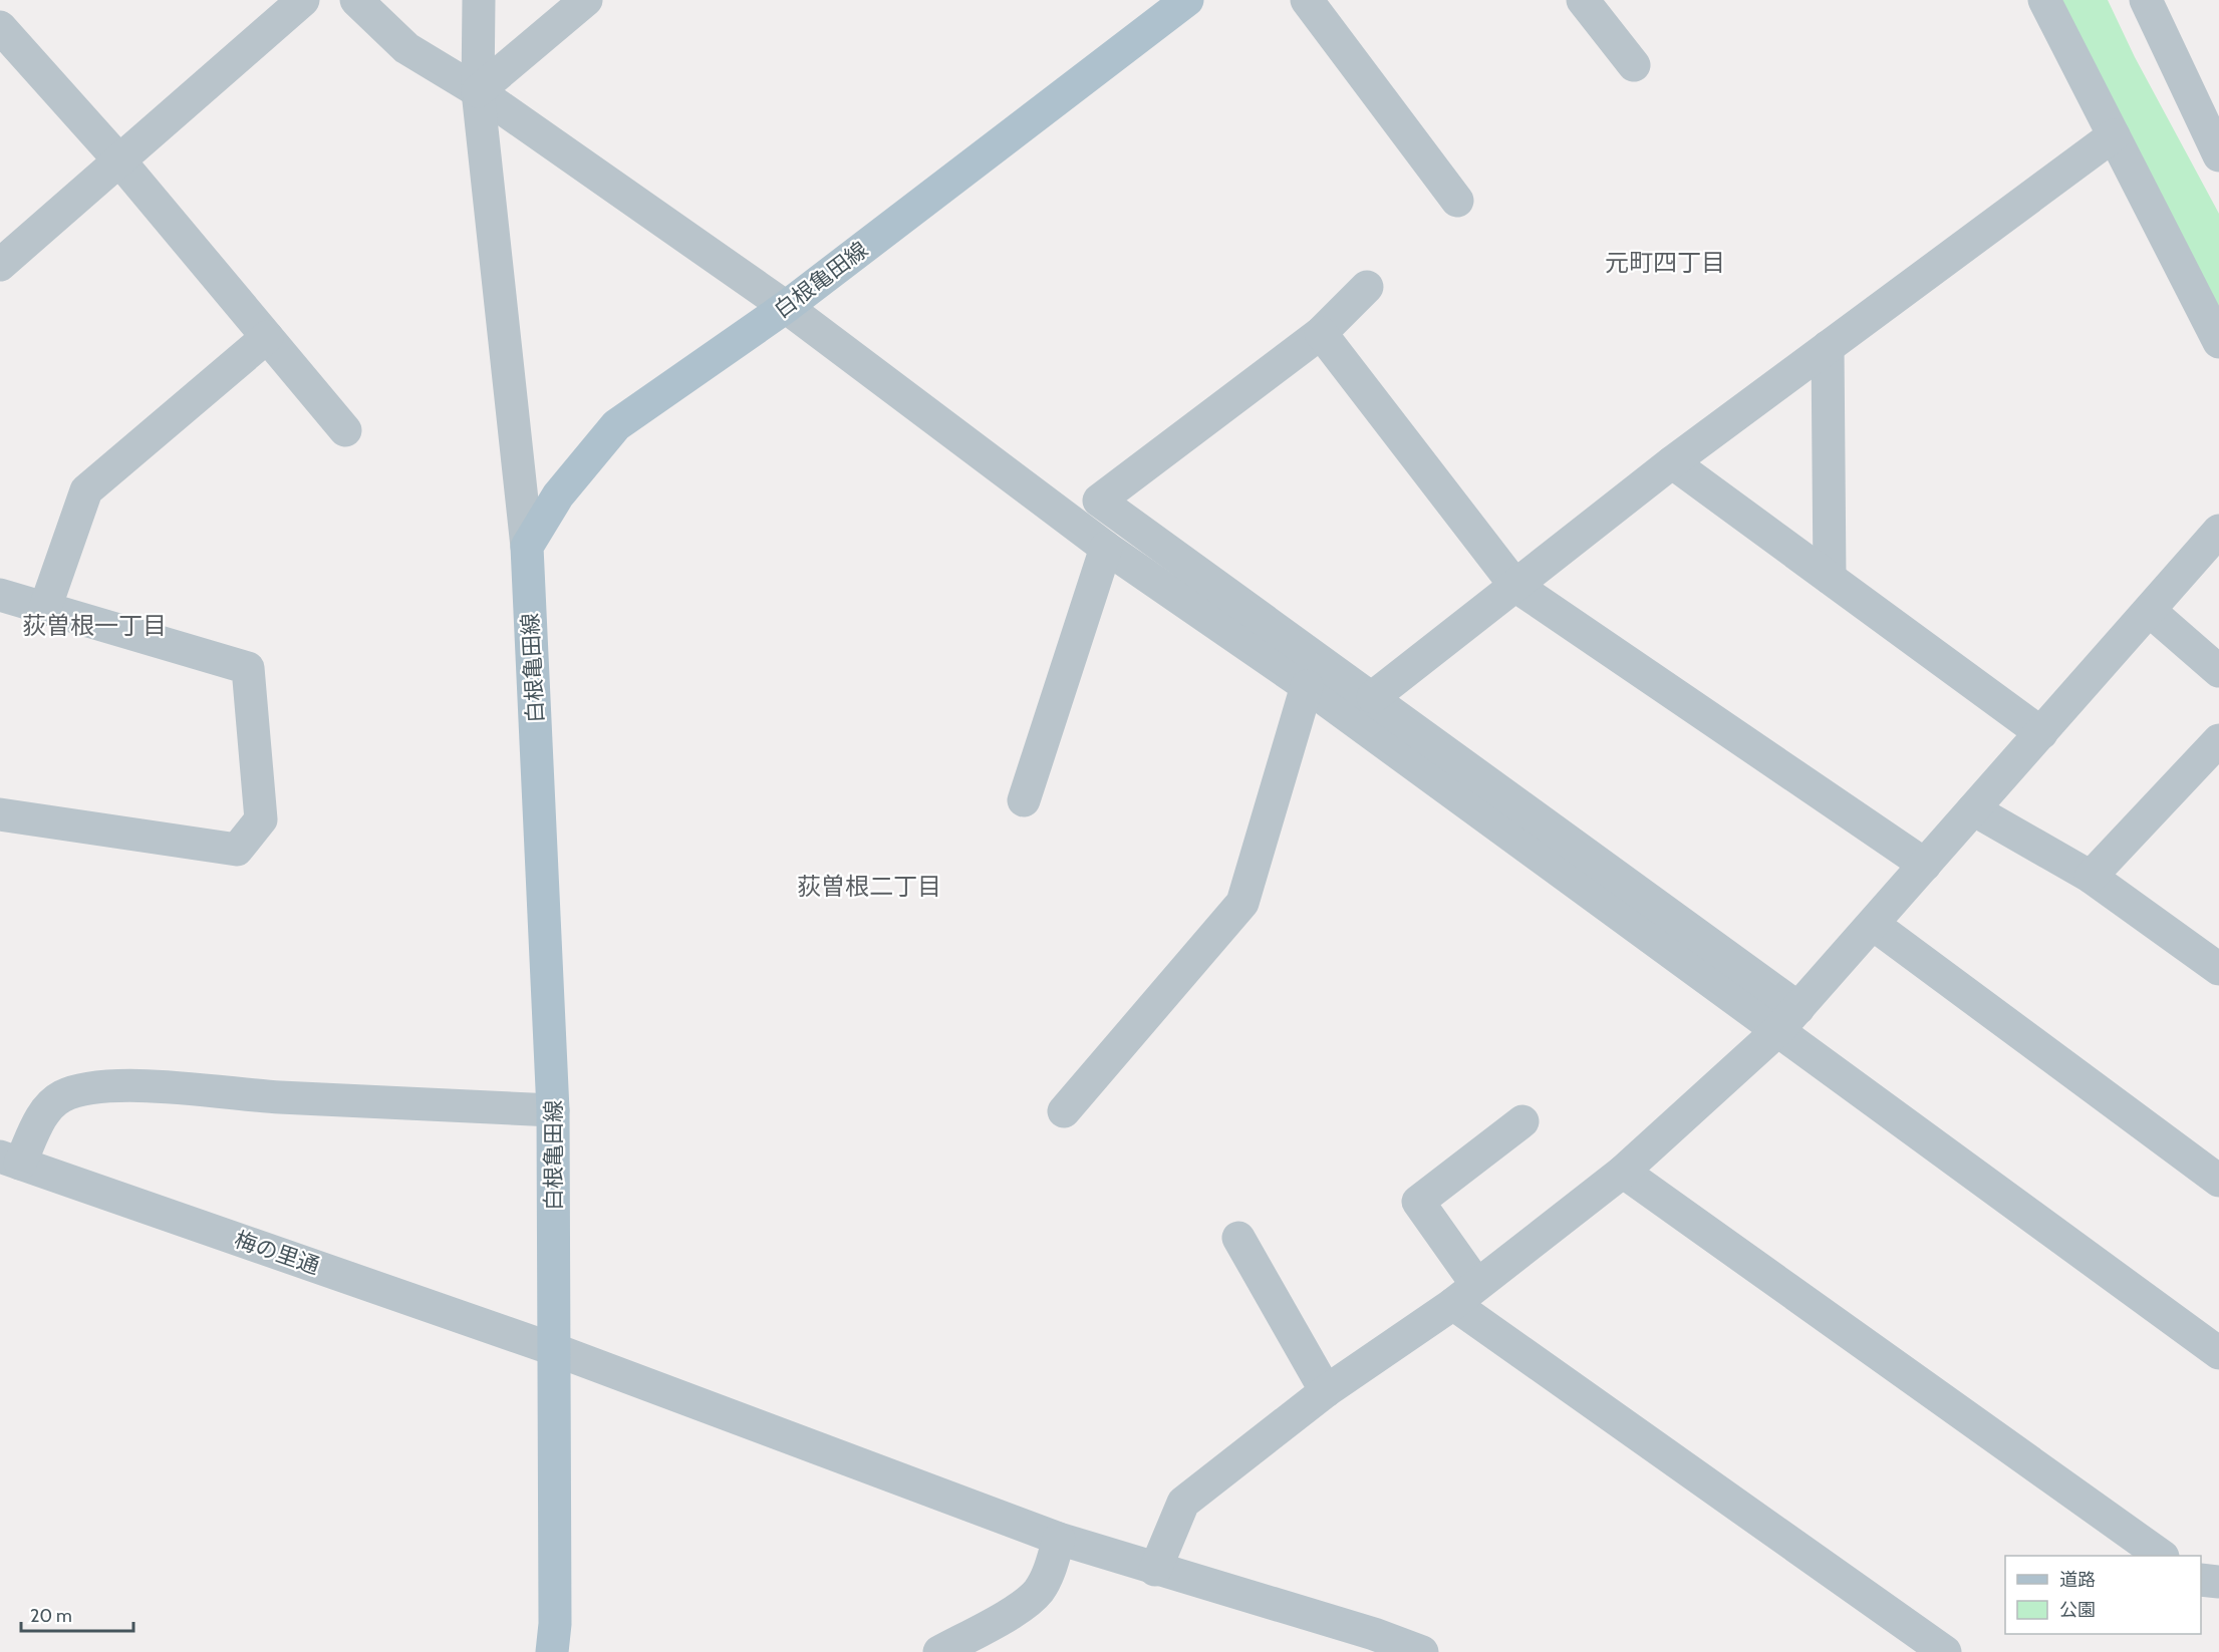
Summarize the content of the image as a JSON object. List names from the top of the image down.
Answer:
{
  "streets": {
    "main road": ["白根亀田線"],
    "street": ["梅の里通"]
  },
  "crossings": [
    ["白根亀田線", "梅の里通"]
  ],
  "districts": ["元町四丁目", "荻曽根一丁目", "荻曽根二丁目"],
  "legend": ["道路", "公園"],
  "scale_bar": "20 m"
}
